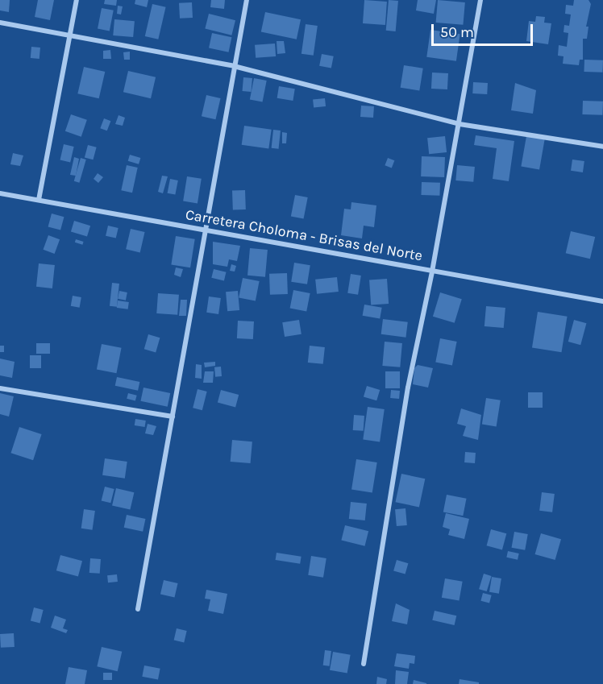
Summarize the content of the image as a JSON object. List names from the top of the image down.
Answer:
{
  "streets": {
    "street": ["Carretera Choloma - Brisas del Norte"]
  },
  "scale_bar": "50 m"
}
